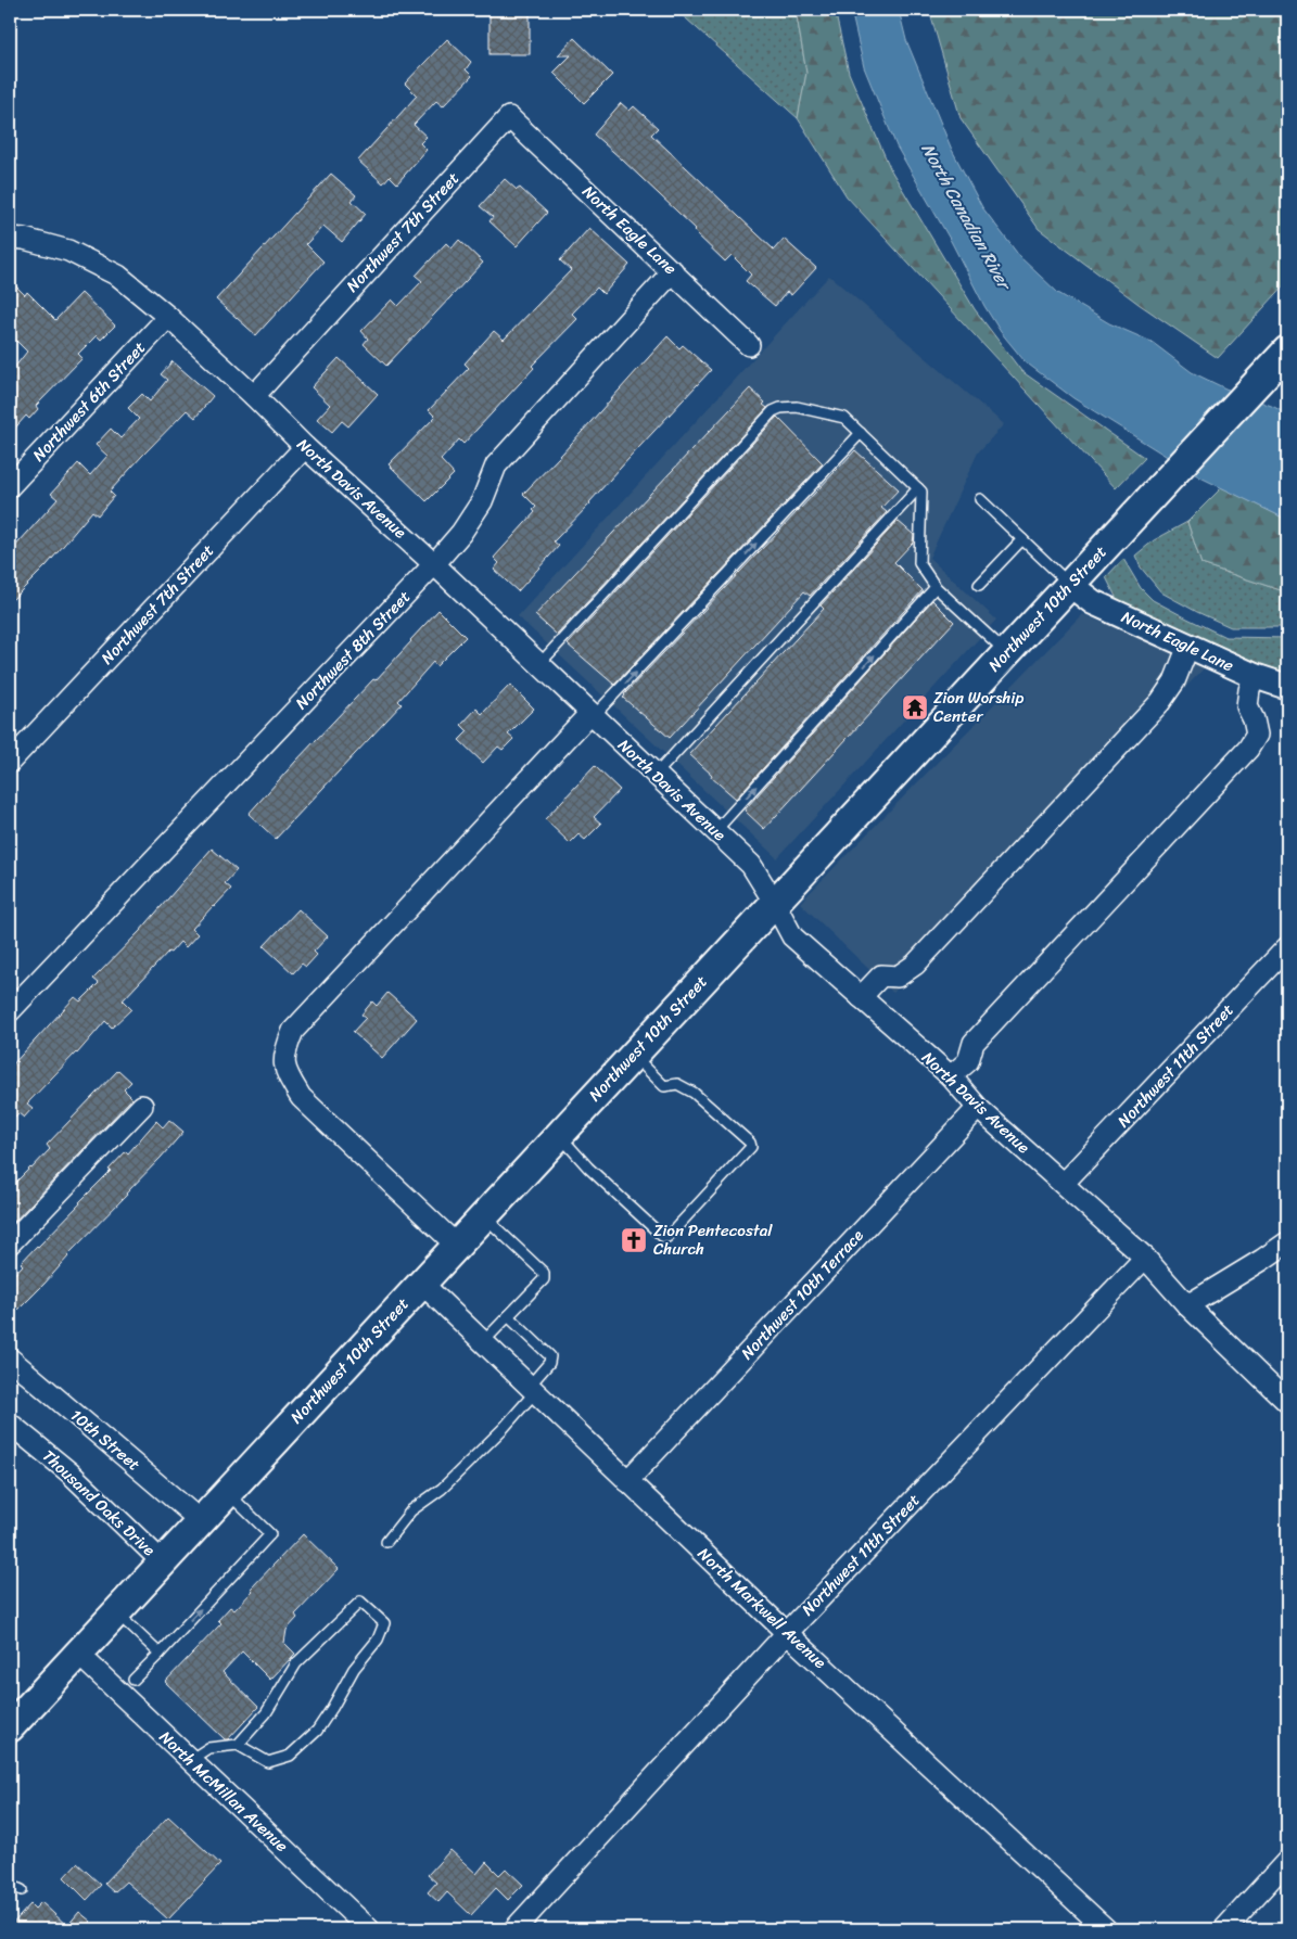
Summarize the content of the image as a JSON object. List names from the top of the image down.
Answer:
{
  "streets": {
    "main road": ["Northwest 10th Street"],
    "street": [
      "North Eagle Lane",
      "Northwest 7th Street",
      "Northwest 6th Street",
      "North Davis Avenue",
      "Northwest 8th Street",
      "Northwest 11th Street",
      "Northwest 10th Terrace",
      "10th Street",
      "Thousand Oaks Drive",
      "North Markwell Avenue",
      "North McMillan Avenue"
    ]
  },
  "crossings": [
    ["North Eagle Lane", "Northwest 7th Street"],
    ["North Eagle Lane", "Northwest 10th Street"],
    ["North Eagle Lane", "Northwest 8th Street"],
    ["Northwest 7th Street", "North Davis Avenue"],
    ["Northwest 6th Street", "North Davis Avenue"],
    ["North Davis Avenue", "Northwest 10th Street"],
    ["North Davis Avenue", "Northwest 8th Street"],
    ["North Davis Avenue", "Northwest 11th Street"],
    ["North Davis Avenue", "Northwest 10th Terrace"],
    ["Northwest 10th Street", "10th Street"],
    ["Northwest 10th Street", "Thousand Oaks Drive"],
    ["Northwest 10th Street", "North Markwell Avenue"],
    ["Northwest 10th Street", "North McMillan Avenue"],
    ["Northwest 11th Street", "North Markwell Avenue"],
    ["Northwest 10th Terrace", "North Markwell Avenue"]
  ],
  "water": ["North Canadian River"],
  "places": {
    "temple": ["Zion Worship Center"],
    "church": ["Zion Pentecostal Church"]
  }
}
